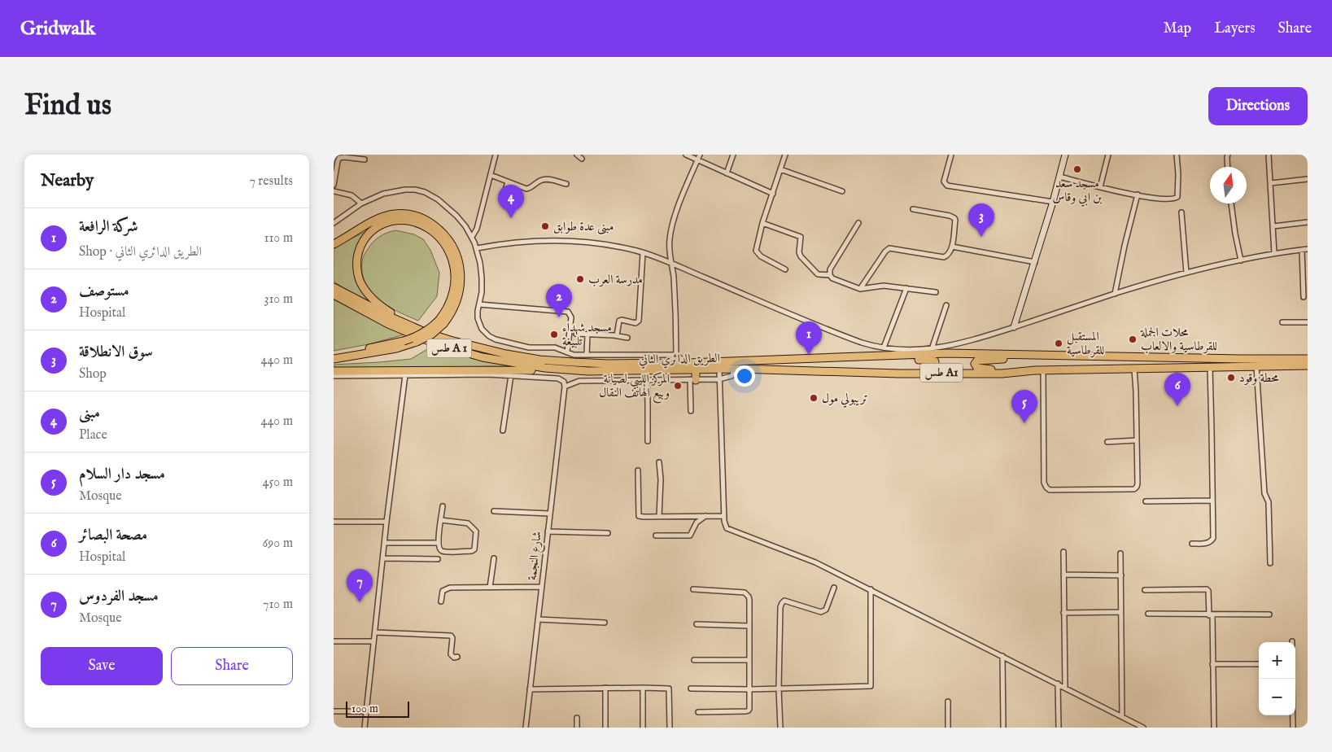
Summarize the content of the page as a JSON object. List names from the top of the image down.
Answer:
{
  "streets": {
    "highway": ["طس A 1", "الطريق الدائري الثاني", "طس A1"],
    "street": ["شارع النجمة"]
  },
  "places": [
    "مسجد سعد بن ابي وقاس",
    "مبنى عدة طوابق",
    "مدرسة العرب",
    "مسجد شهداء تلبيغة",
    "محلات الجملة للقرطاسية والالعاب",
    "المستقبل للقرطاسية",
    "محطة وقود",
    "المركز الليبي لصيانة وبيع الهاتف النقال",
    "تريبولي مول"
  ],
  "scale_bar": "100 m",
  "north": "top",
  "page": {
    "header": "Gridwalk",
    "nav": ["Map", "Layers", "Share"],
    "buttons": [
      "Directions",
      ["Save", "Share"]
    ],
    "title": "Find us",
    "heading": ["Nearby", "7 results"],
    "pins": [
      "4",
      "3",
      "2",
      "1",
      "6",
      "5",
      "7"
    ],
    "list": [
      {
        "mark": "1",
        "name": "شركة الرافعة",
        "note": "Shop · الطريق الدائري الثاني",
        "value": "110 m"
      },
      {
        "mark": "2",
        "name": "مستوصف",
        "note": "Hospital",
        "value": "310 m"
      },
      {
        "mark": "3",
        "name": "سوق الانطلاقة",
        "note": "Shop",
        "value": "440 m"
      },
      {
        "mark": "4",
        "name": "مبنى",
        "note": "Place",
        "value": "440 m"
      },
      {
        "mark": "5",
        "name": "مسجد دار السلام",
        "note": "Mosque",
        "value": "450 m"
      },
      {
        "mark": "6",
        "name": "مصحة البصائر",
        "note": "Hospital",
        "value": "690 m"
      },
      {
        "mark": "7",
        "name": "مسجد الفردوس",
        "note": "Mosque",
        "value": "710 m"
      }
    ],
    "map_buttons": ["+", "−"],
    "scale": "100 m"
  }
}
